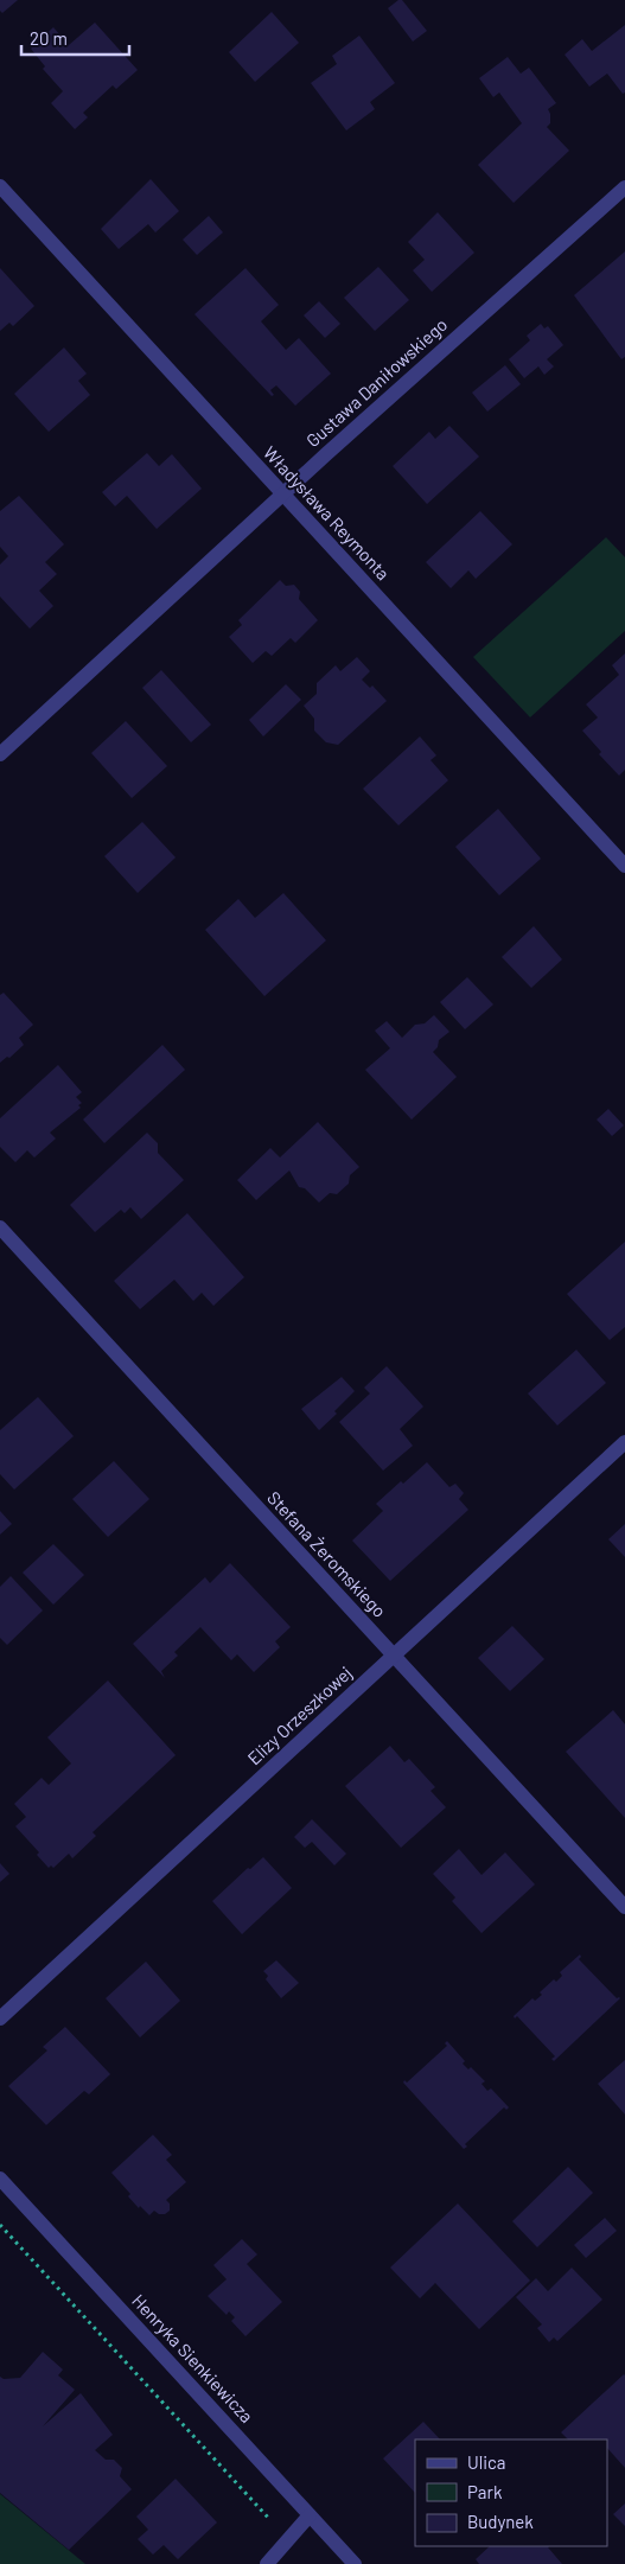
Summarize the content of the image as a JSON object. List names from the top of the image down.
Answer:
{
  "streets": {
    "street": [
      "Gustawa Daniłowskiego",
      "Władysława Reymonta",
      "Stefana Żeromskiego",
      "Elizy Orzeszkowej",
      "Henryka Sienkiewicza"
    ]
  },
  "crossings": [
    ["Gustawa Daniłowskiego", "Władysława Reymonta"],
    ["Stefana Żeromskiego", "Elizy Orzeszkowej"]
  ],
  "legend": ["Ulica", "Park", "Budynek"],
  "scale_bar": "20 m"
}
